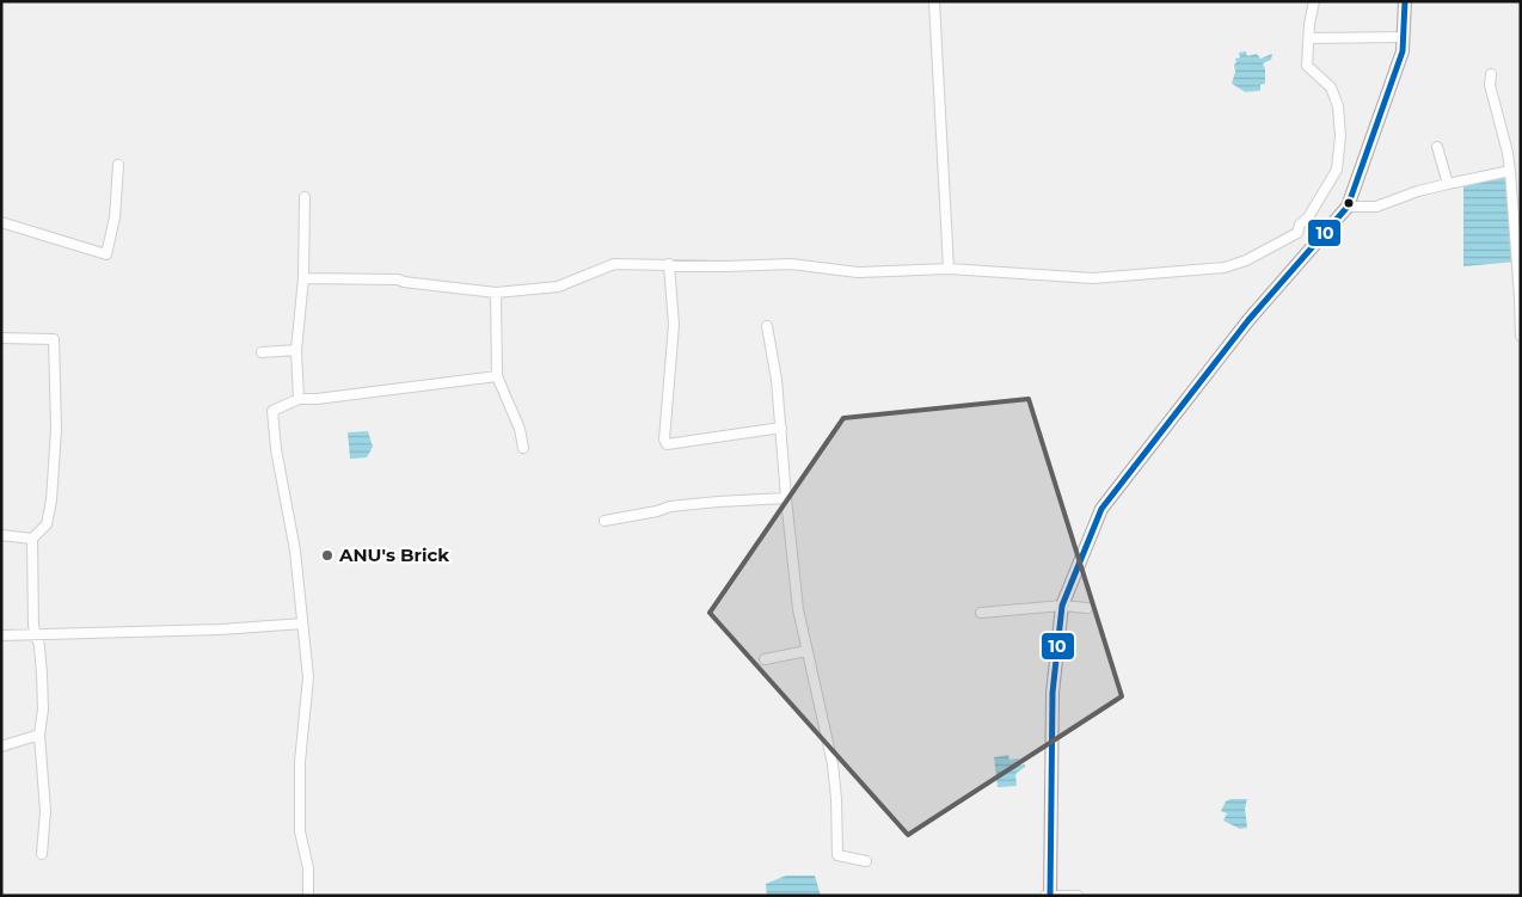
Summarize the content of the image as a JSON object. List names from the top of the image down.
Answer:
{
  "places": ["ANU's Brick"],
  "lines": ["transit line 10"]
}
